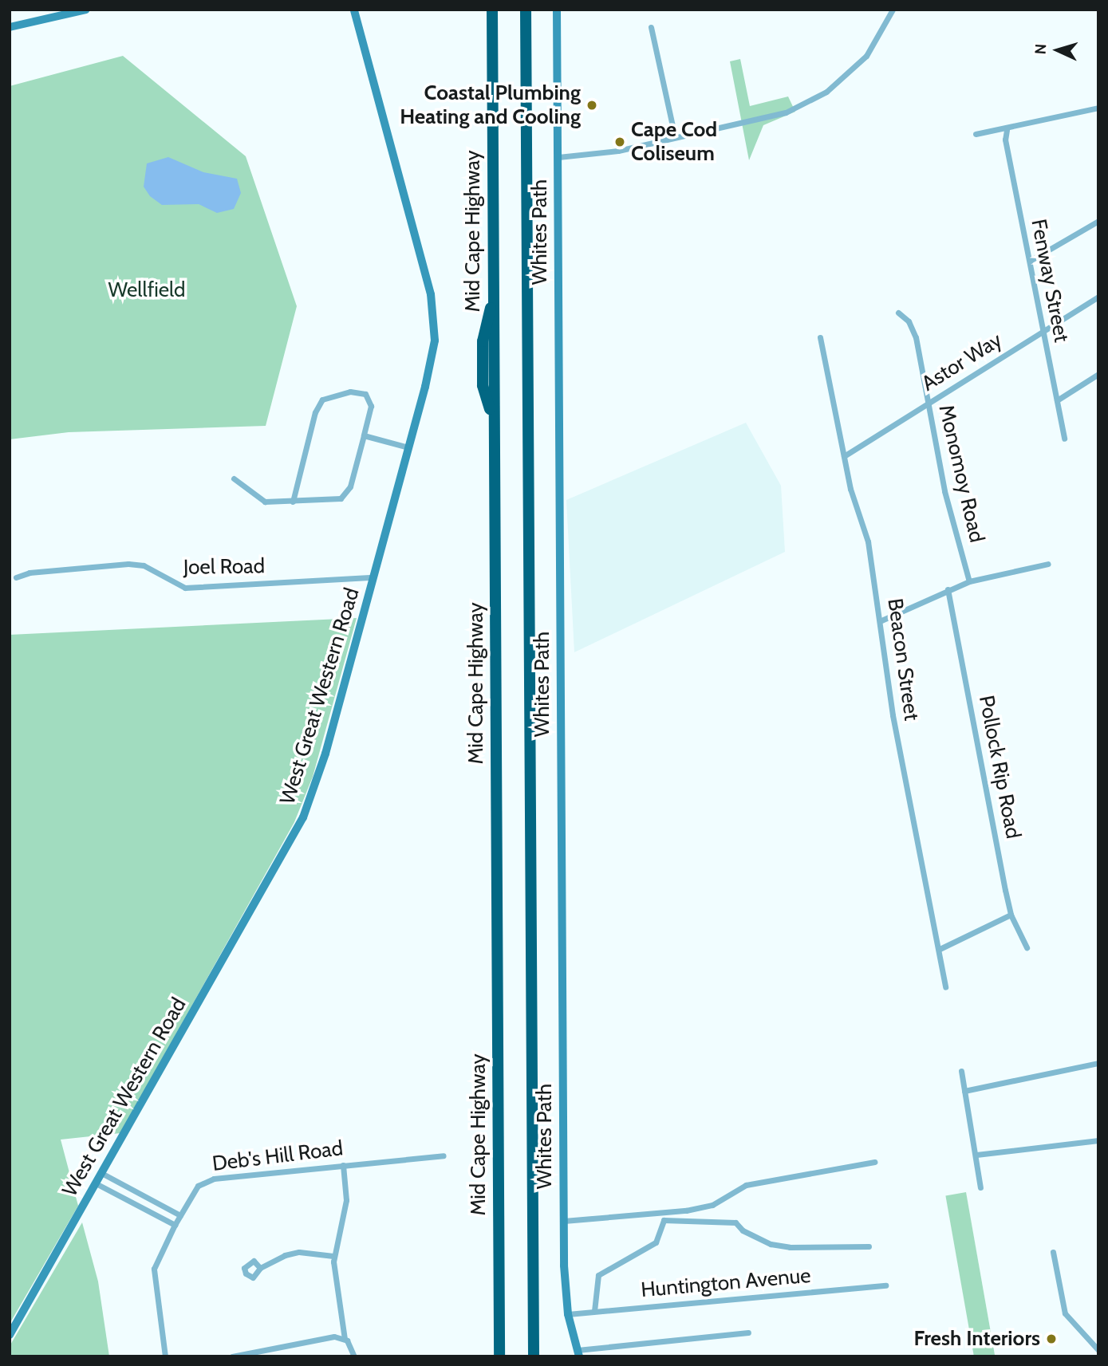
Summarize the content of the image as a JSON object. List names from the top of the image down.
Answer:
{
  "streets": {
    "highway": ["Mid Cape Highway"],
    "street": [
      "Whites Path",
      "Fenway Street",
      "Astor Way",
      "Monomoy Road",
      "Joel Road",
      "Beacon Street",
      "West Great Western Road",
      "Pollock Rip Road",
      "Deb's Hill Road",
      "Huntington Avenue"
    ]
  },
  "crossings": [
    ["Whites Path", "Huntington Avenue"],
    ["Fenway Street", "Astor Way"],
    ["Astor Way", "Monomoy Road"],
    ["Astor Way", "Beacon Street"],
    ["Joel Road", "West Great Western Road"]
  ],
  "parks": ["Wellfield"],
  "places": ["Coastal Plumbing Heating and Cooling", "Cape Cod Coliseum", "Fresh Interiors"],
  "north": "left"
}
